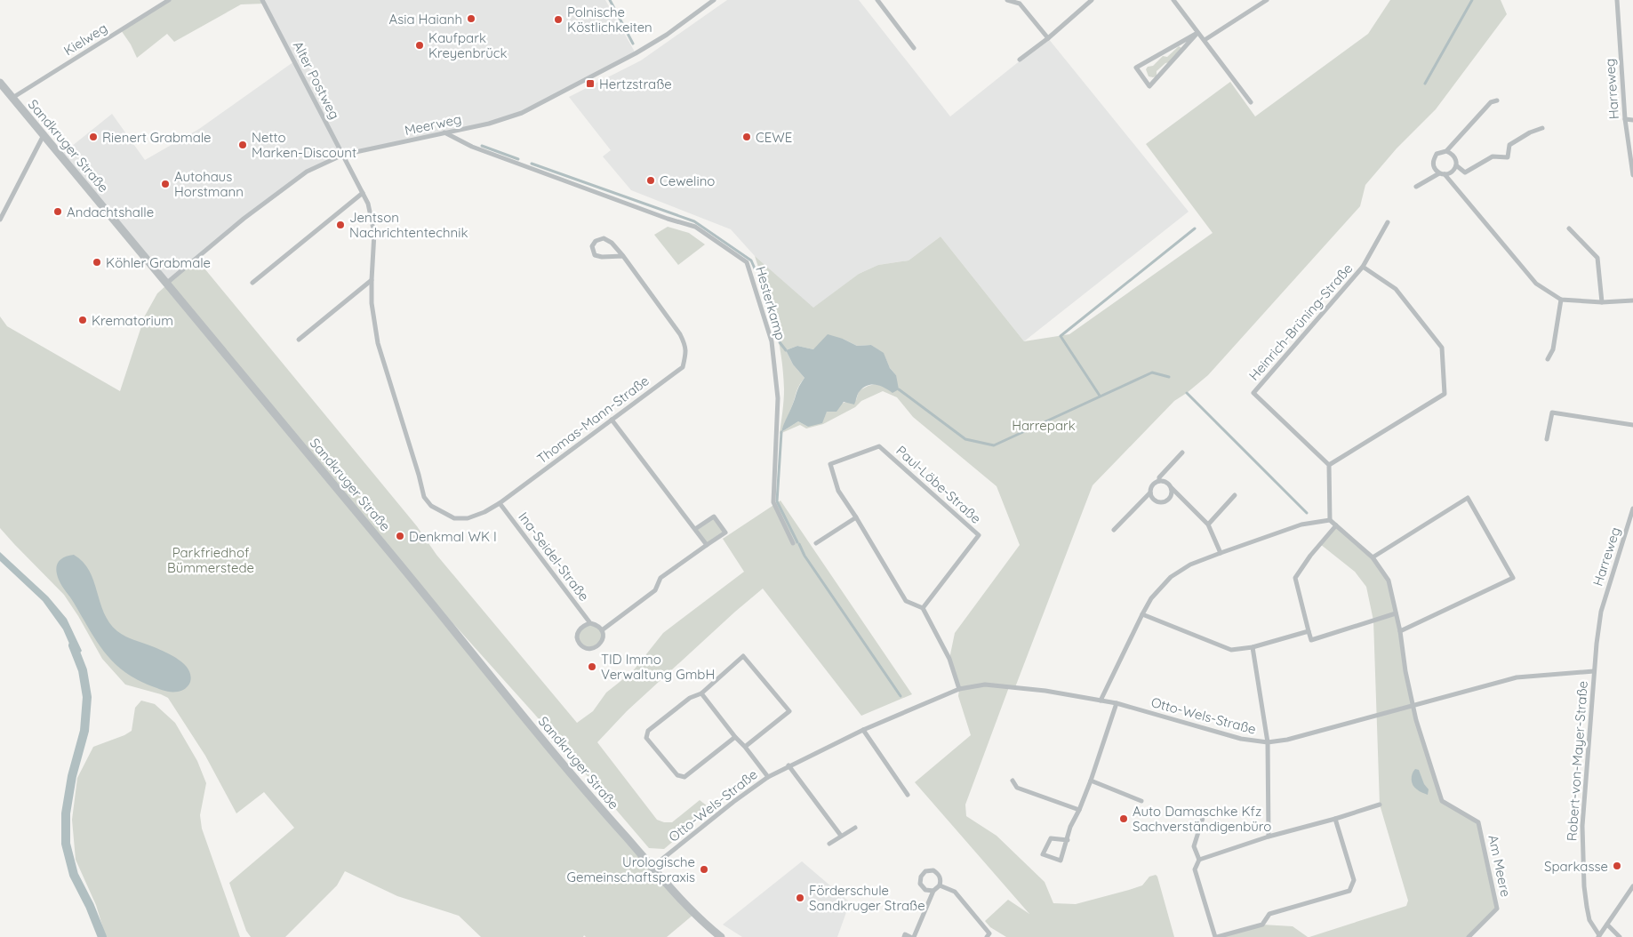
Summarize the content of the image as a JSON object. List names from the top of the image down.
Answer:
{
  "streets": {
    "street": [
      "Kielweg",
      "Alter Postweg",
      "Harreweg",
      "Meerweg",
      "Sandkruger Straße",
      "Hesterkamp",
      "Heinrich-Brüning-Straße",
      "Thomas-Mann-Straße",
      "Paul-Löbe-Straße",
      "Ina-Seidel-Straße",
      "Otto-Wels-Straße",
      "Robert-von-Mayer-Straße",
      "Am Meere"
    ]
  },
  "crossings": [
    ["Kielweg", "Sandkruger Straße"],
    ["Alter Postweg", "Meerweg"],
    ["Alter Postweg", "Thomas-Mann-Straße"],
    ["Harreweg", "Robert-von-Mayer-Straße"],
    ["Meerweg", "Sandkruger Straße"],
    ["Meerweg", "Hesterkamp"],
    ["Sandkruger Straße", "Otto-Wels-Straße"],
    ["Thomas-Mann-Straße", "Ina-Seidel-Straße"],
    ["Otto-Wels-Straße", "Robert-von-Mayer-Straße"],
    ["Otto-Wels-Straße", "Am Meere"]
  ],
  "parks": ["Harrepark", "Parkfriedhof Bümmerstede"],
  "places": {
    "other": [
      "Asia Haianh",
      "Polnische Köstlichkeiten",
      "Kaufpark Kreyenbrück",
      "Rienert Grabmale",
      "CEWE",
      "Netto Marken-Discount",
      "Cewelino",
      "Autohaus Horstmann",
      "Andachtshalle",
      "Jentson Nachrichtentechnik",
      "Köhler Grabmale",
      "Krematorium",
      "Denkmal WK I",
      "TID Immo Verwaltung GmbH",
      "Auto Damaschke Kfz Sachverständigenbüro",
      "Sparkasse",
      "Urologische Gemeinschaftspraxis",
      "Förderschule Sandkruger Straße"
    ],
    "transit": ["Hertzstraße"]
  }
}
